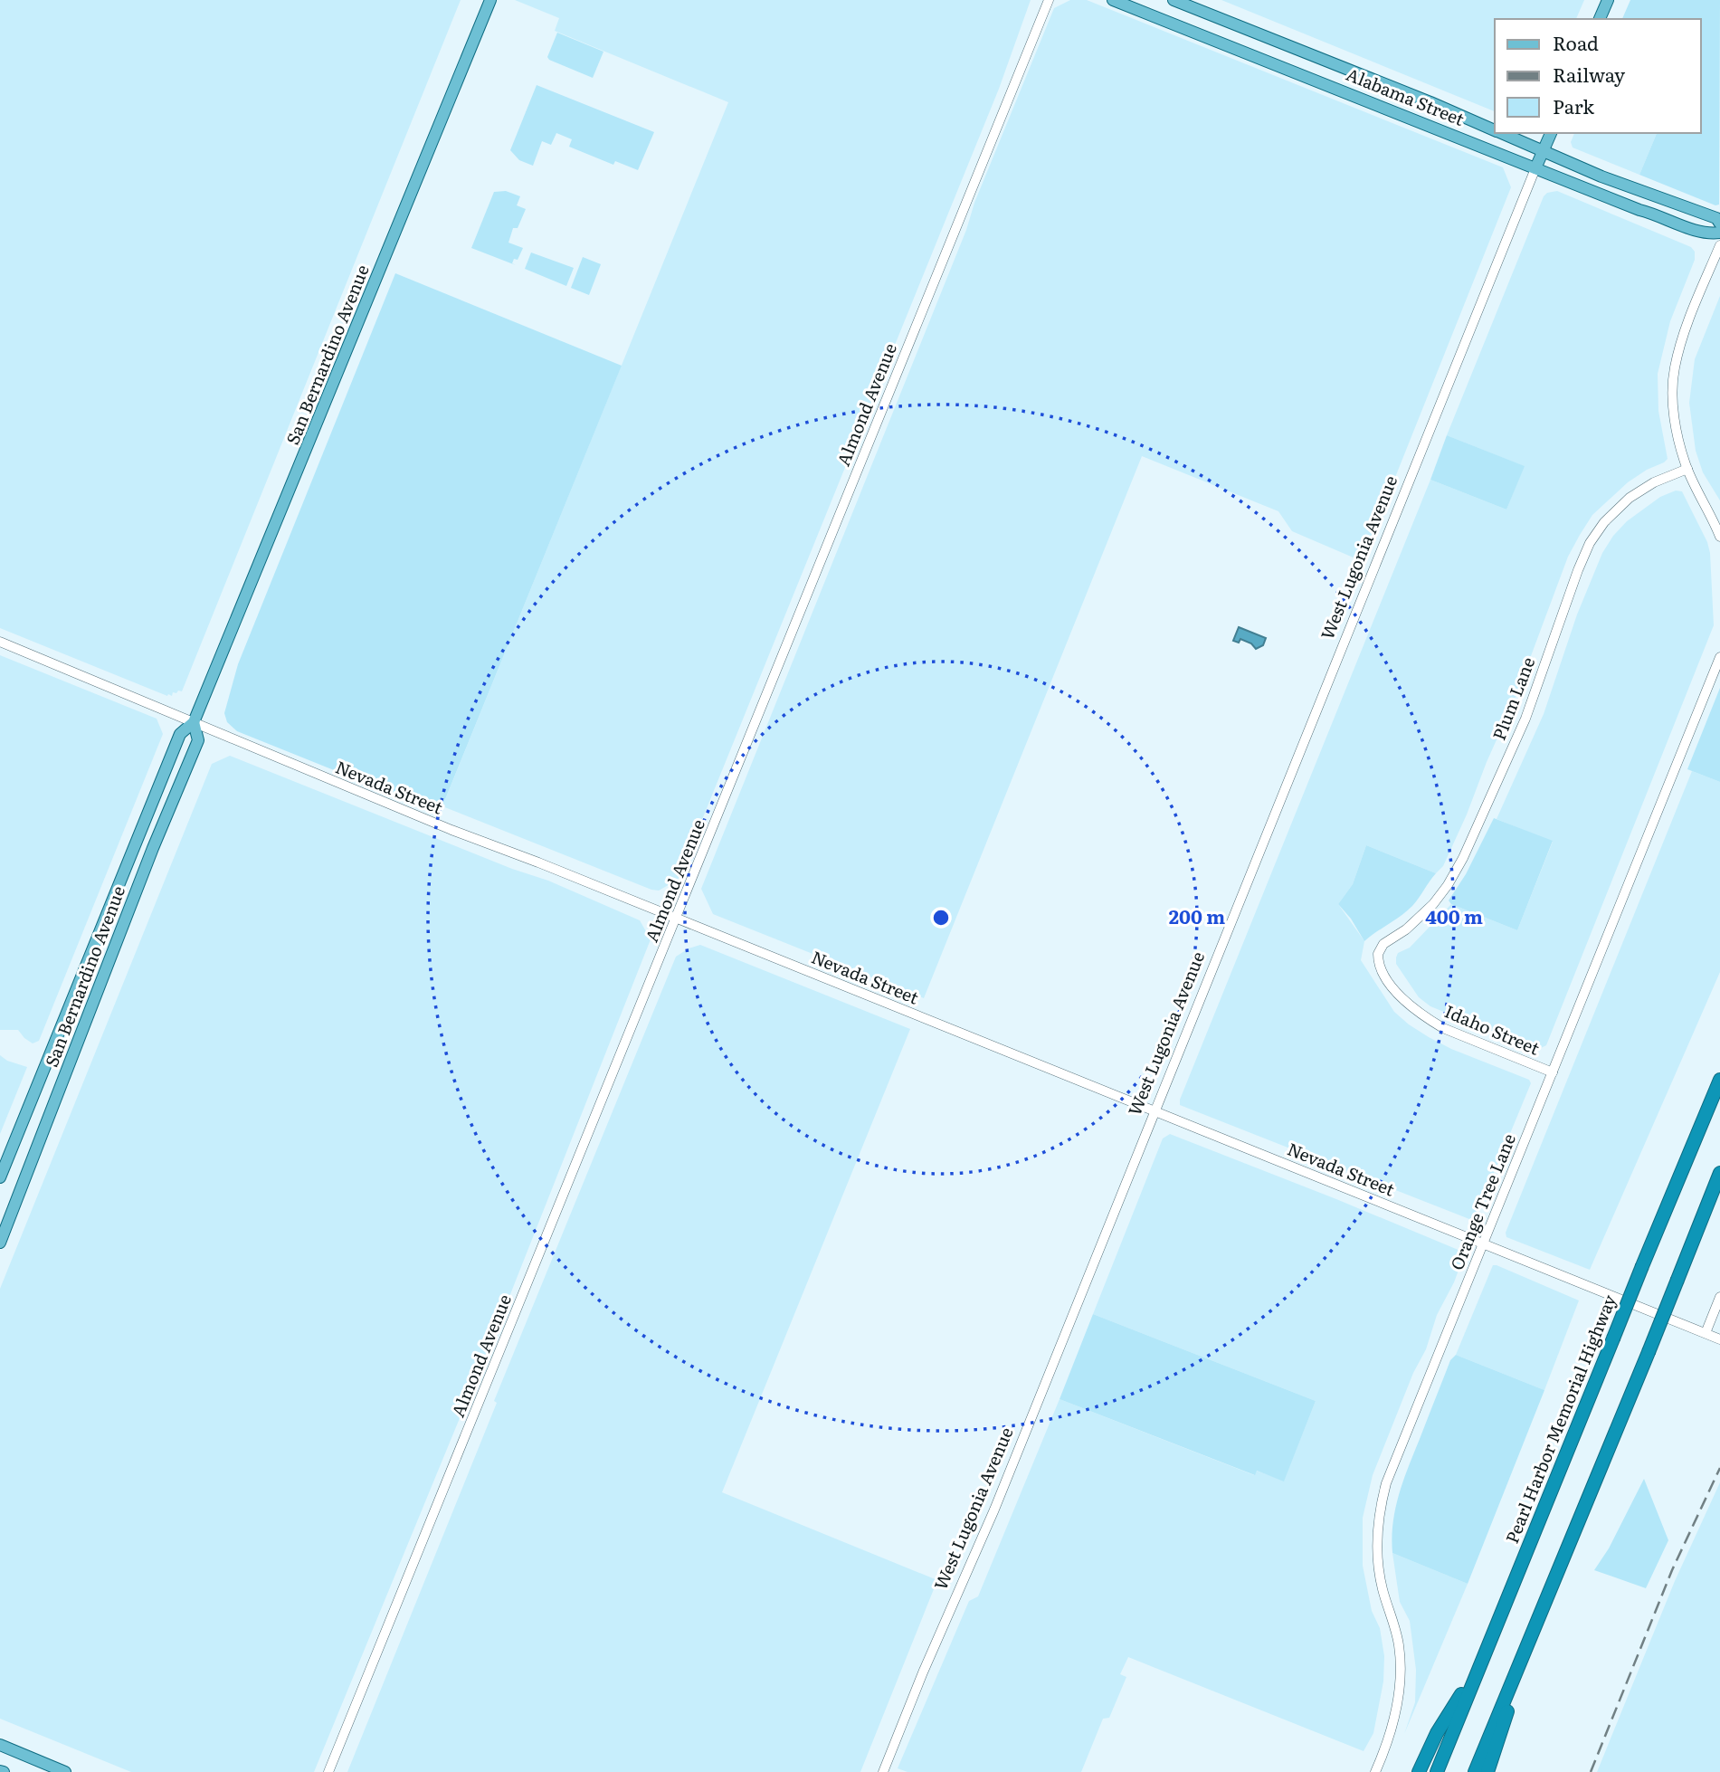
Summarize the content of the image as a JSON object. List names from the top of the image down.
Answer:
{
  "streets": {
    "highway": ["Pearl Harbor Memorial Highway"],
    "main road": ["Alabama Street", "San Bernardino Avenue", "West Lugonia Avenue"],
    "street": [
      "Almond Avenue",
      "Plum Lane",
      "Nevada Street",
      "Idaho Street",
      "Orange Tree Lane"
    ]
  },
  "crossings": [
    ["Alabama Street", "West Lugonia Avenue"],
    ["San Bernardino Avenue", "Nevada Street"],
    ["Almond Avenue", "Nevada Street"],
    ["West Lugonia Avenue", "Nevada Street"],
    ["Plum Lane", "Idaho Street"],
    ["Nevada Street", "Orange Tree Lane"],
    ["Idaho Street", "Orange Tree Lane"]
  ],
  "legend": ["Road", "Railway", "Park"],
  "rings": ["200 m", "400 m"]
}
